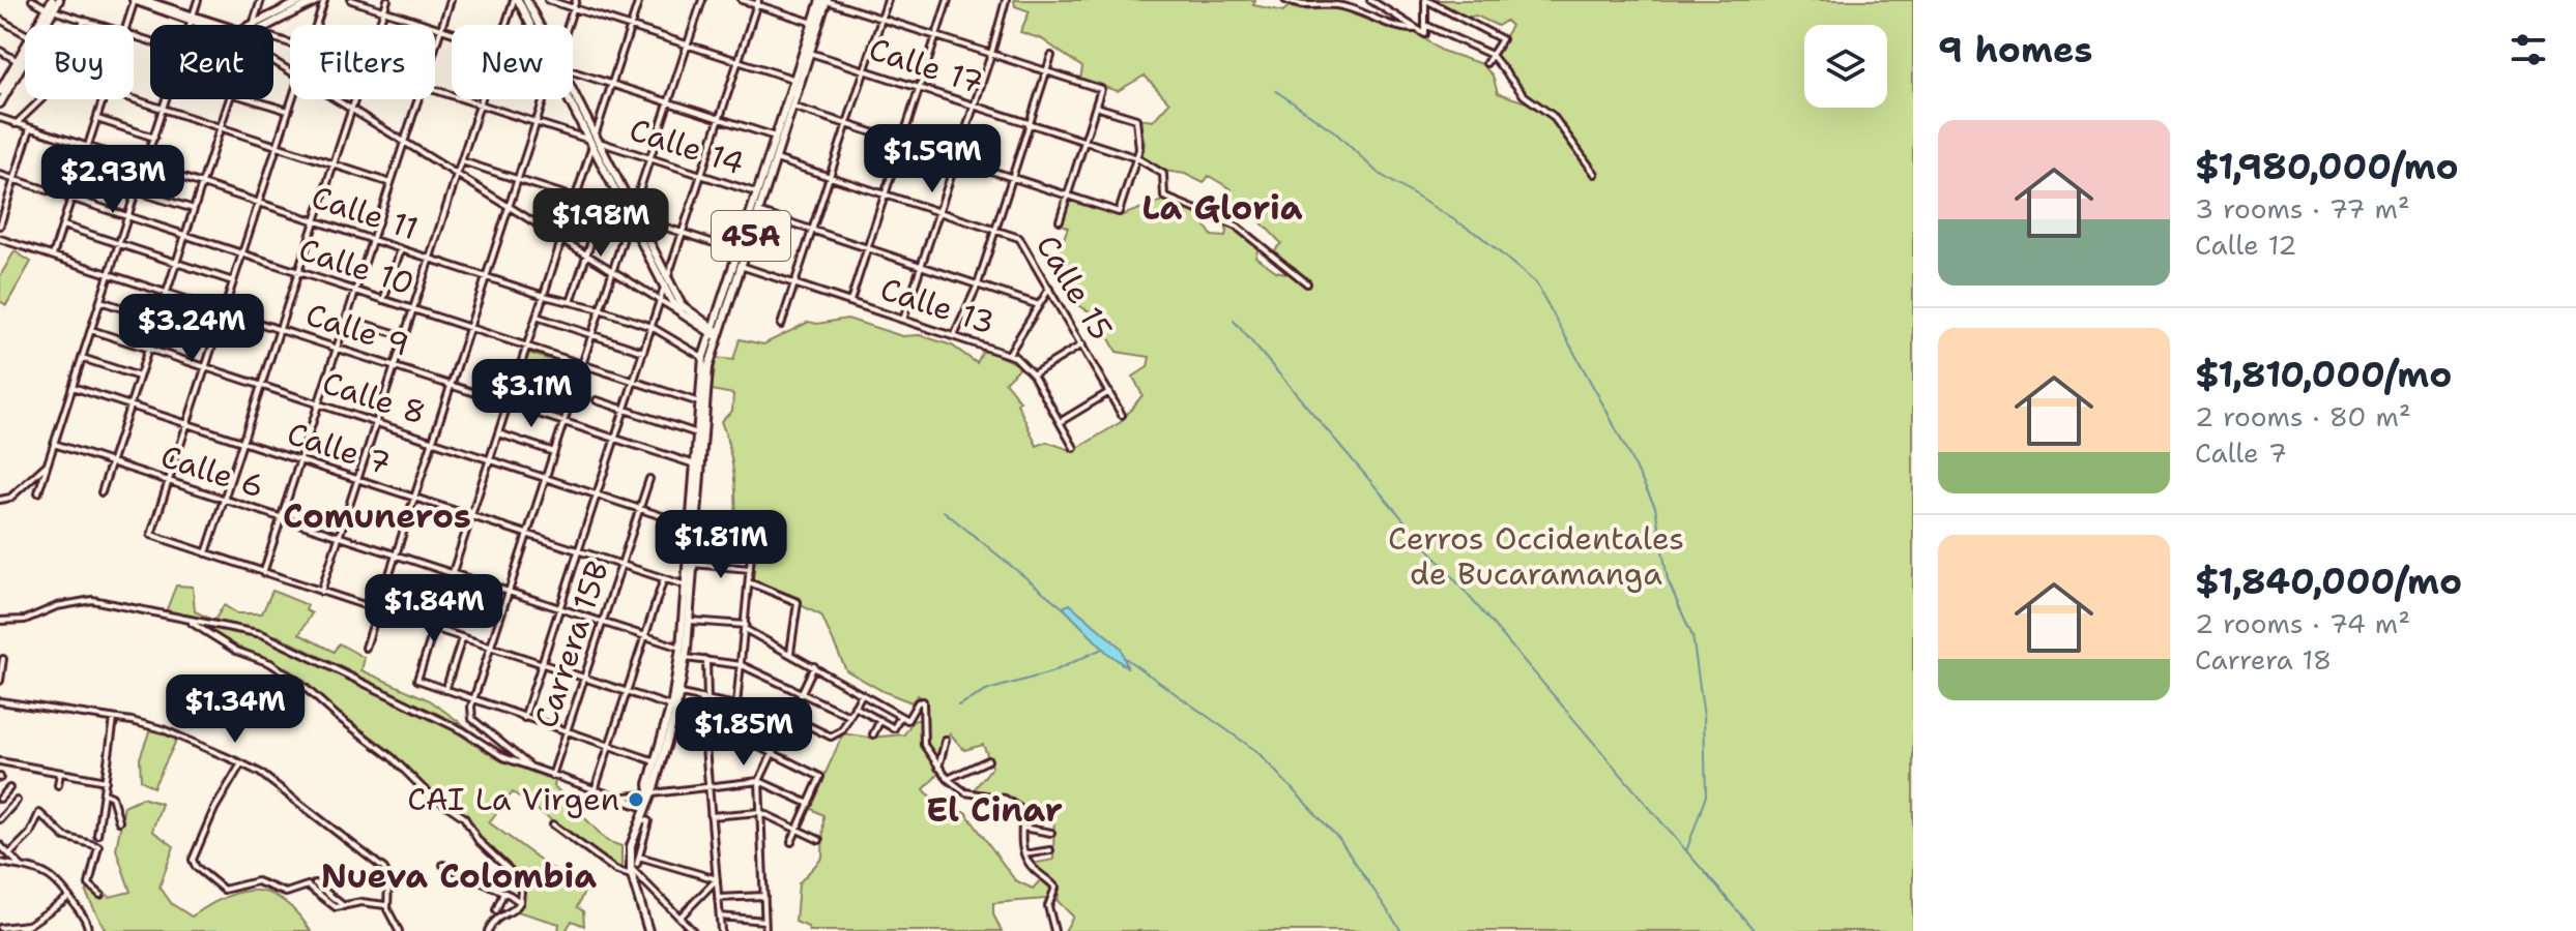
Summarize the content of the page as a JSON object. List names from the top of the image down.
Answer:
{
  "streets": {
    "main road": ["45A"],
    "street": [
      "Calle 17",
      "Calle 14",
      "Calle 11",
      "Calle 10",
      "Calle 15",
      "Calle 13",
      "Calle 9",
      "Calle 8",
      "Calle 7",
      "Calle 6",
      "Carrera 15B"
    ]
  },
  "crossings": [
    ["Calle 17", "45A"],
    ["Calle 14", "45A"],
    ["Calle 11", "45A"],
    ["45A", "Calle 10"],
    ["45A", "Calle 15"],
    ["45A", "Calle 13"],
    ["45A", "Calle 9"],
    ["45A", "Calle 8"],
    ["45A", "Calle 7"],
    ["45A", "Calle 6"],
    ["Calle 8", "Carrera 15B"],
    ["Calle 7", "Carrera 15B"],
    ["Calle 6", "Carrera 15B"]
  ],
  "districts": [
    "La Gloria",
    "Comuneros",
    "El Cinar",
    "Nueva Colombia"
  ],
  "parks": ["Cerros Occidentales de Bucaramanga"],
  "places": ["CAI La Virgen"],
  "page": {
    "heading": "9 homes",
    "chip": [
      "Buy",
      "Rent",
      "Filters",
      "New"
    ],
    "list": [
      {
        "name": "$1,980,000/mo",
        "note": "3 rooms · 77 m² · Calle 12"
      },
      {
        "name": "$1,810,000/mo",
        "note": "2 rooms · 80 m² · Calle 7"
      },
      {
        "name": "$1,840,000/mo",
        "note": "2 rooms · 74 m² · Carrera 18"
      }
    ],
    "price": [
      "$1.59M",
      "$2.93M",
      "$1.98M",
      "$3.24M",
      "$3.1M",
      "$1.81M",
      "$1.84M",
      "$1.34M",
      "$1.85M"
    ]
  }
}
